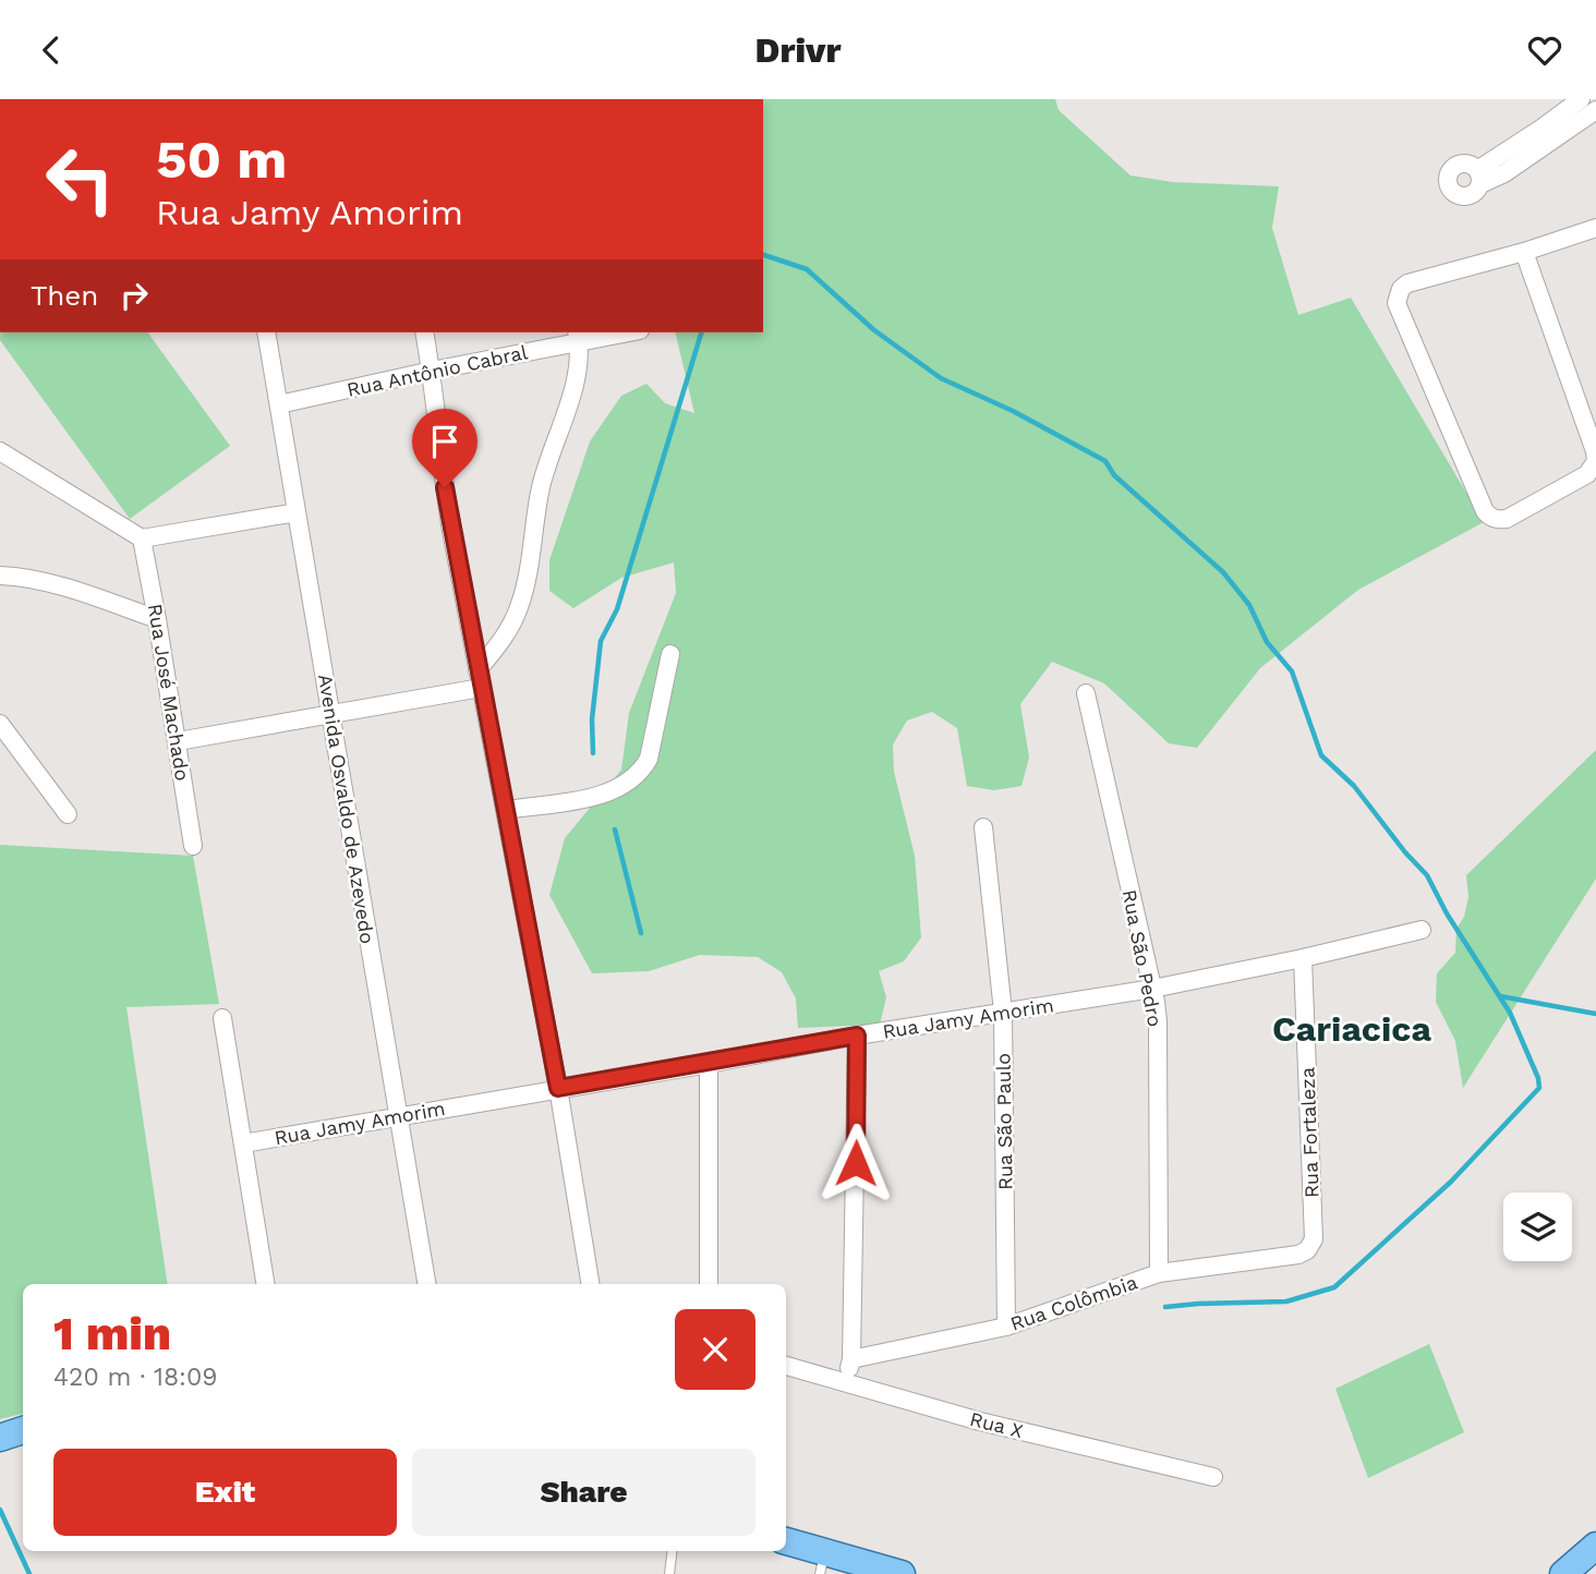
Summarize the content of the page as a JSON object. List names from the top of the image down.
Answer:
{
  "streets": {
    "street": [
      "Rua Antônio Cabral",
      "Rua José Machado",
      "Avenida Osvaldo de Azevedo",
      "Rua São Pedro",
      "Rua Jamy Amorim",
      "Rua São Paulo",
      "Rua Fortaleza",
      "Rua Colômbia",
      "Rua X"
    ]
  },
  "crossings": [
    ["Rua Antônio Cabral", "Avenida Osvaldo de Azevedo"],
    ["Avenida Osvaldo de Azevedo", "Rua Jamy Amorim"],
    ["Rua São Pedro", "Rua Jamy Amorim"],
    ["Rua São Pedro", "Rua Colômbia"],
    ["Rua Jamy Amorim", "Rua São Paulo"],
    ["Rua Jamy Amorim", "Rua Fortaleza"],
    ["Rua São Paulo", "Rua Colômbia"],
    ["Rua Fortaleza", "Rua Colômbia"]
  ],
  "districts": ["Cariacica"],
  "page": {
    "header": "Drivr",
    "turn": ["50 m", "Rua Jamy Amorim"],
    "then": "Then",
    "heading": ["1 min", "420 m · 18:09"],
    "buttons": ["Exit", "Share"]
  }
}
